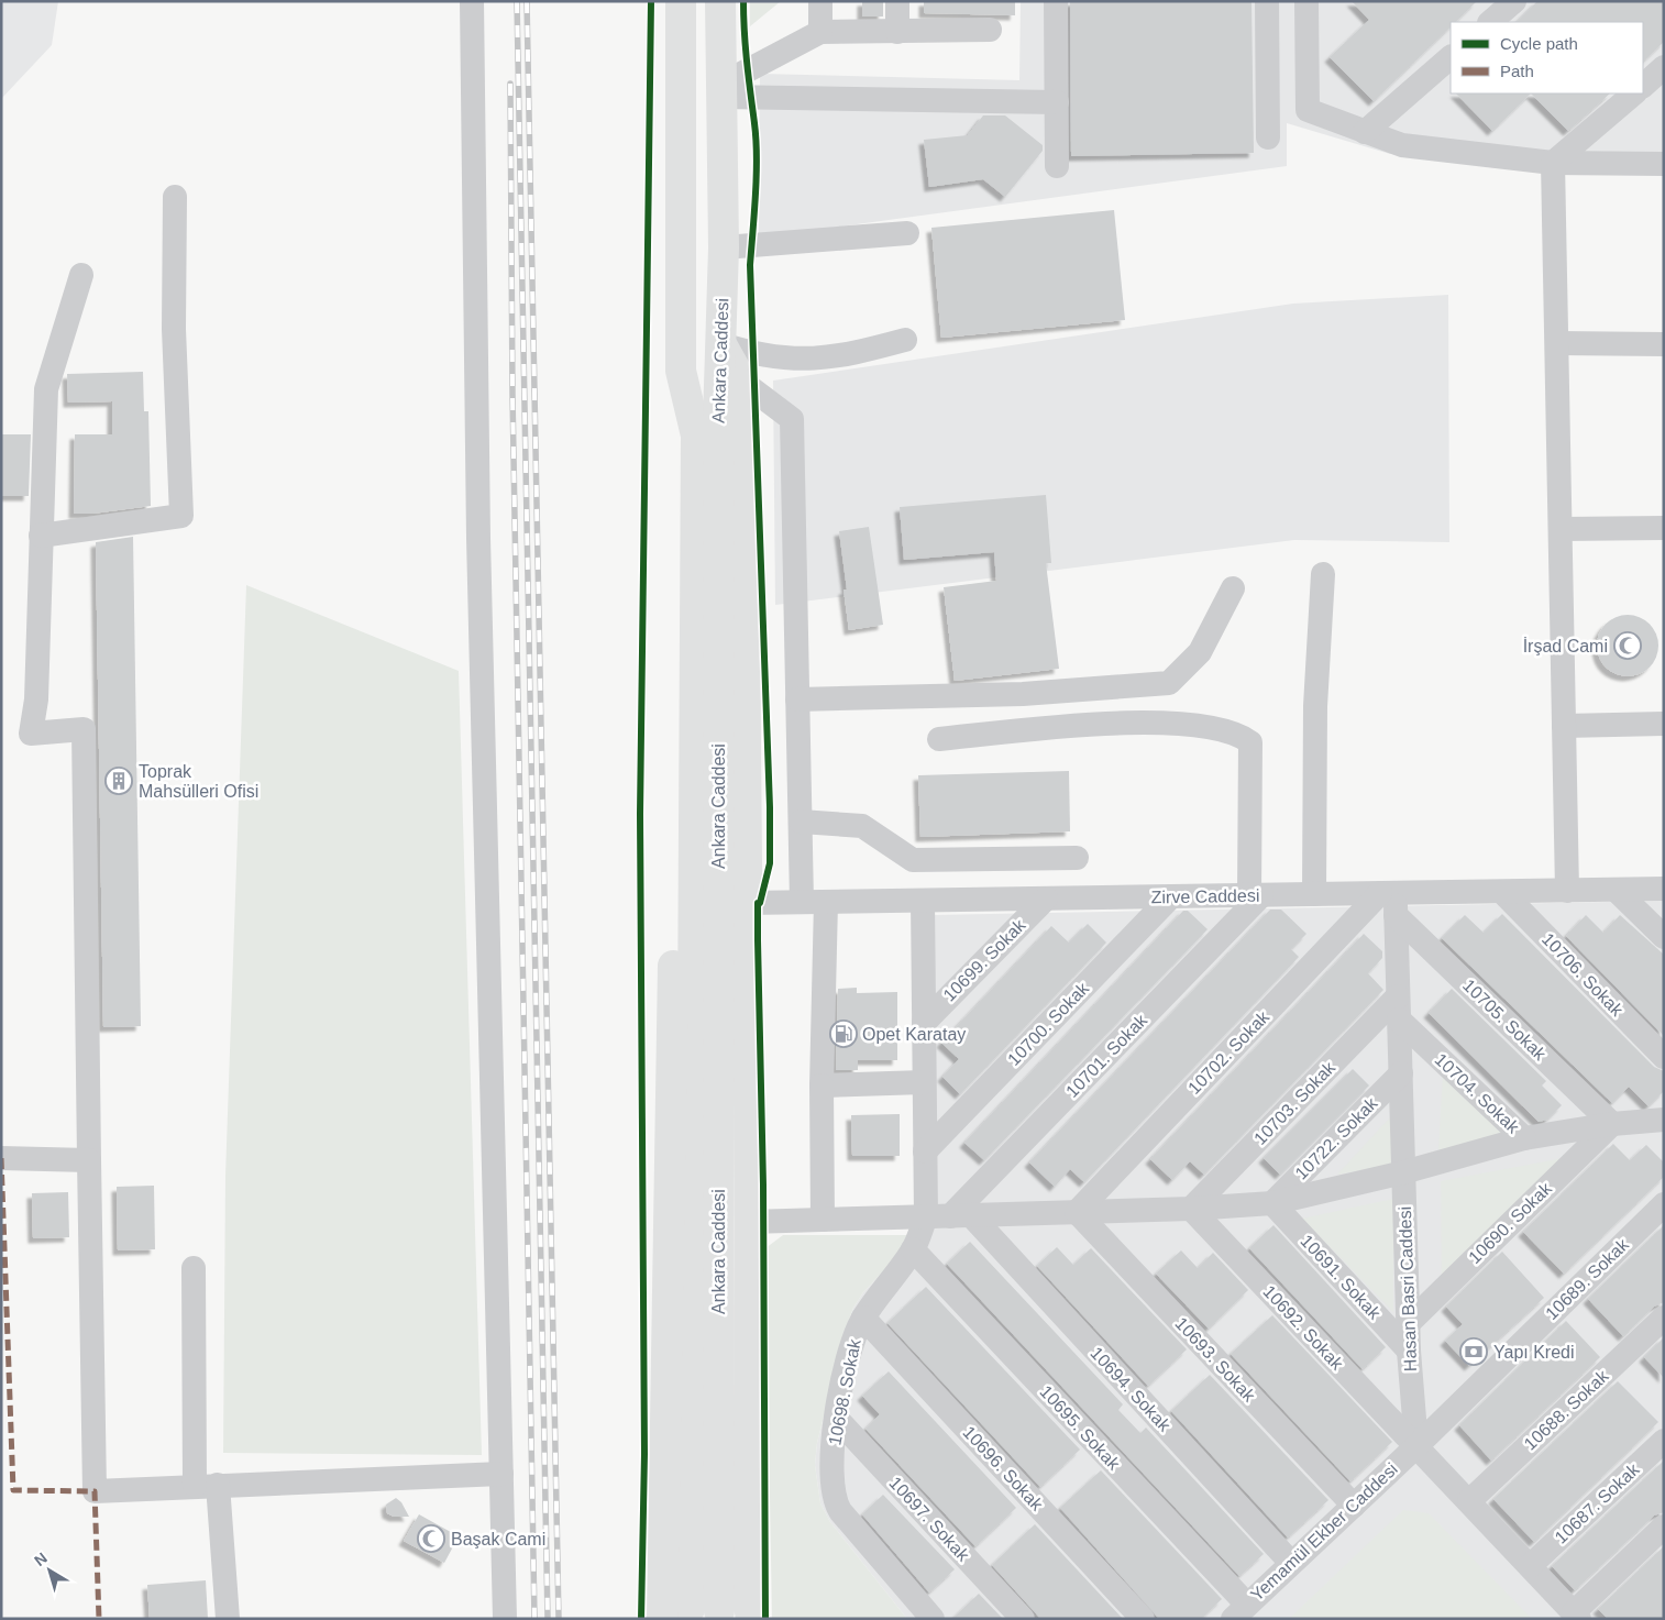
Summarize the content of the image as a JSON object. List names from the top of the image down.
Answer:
{
  "streets": {
    "highway": ["Ankara Caddesi"],
    "street": [
      "Zirve Caddesi",
      "10699. Sokak",
      "10706. Sokak",
      "10705. Sokak",
      "10700. Sokak",
      "10702. Sokak",
      "10701. Sokak",
      "10704. Sokak",
      "10703. Sokak",
      "10722. Sokak",
      "10690. Sokak",
      "10691. Sokak",
      "10689. Sokak",
      "Hasan Basri Caddesi",
      "10692. Sokak",
      "10693. Sokak",
      "10694. Sokak",
      "10698. Sokak",
      "10688. Sokak",
      "10695. Sokak",
      "10696. Sokak",
      "10687. Sokak",
      "10697. Sokak",
      "Yemamül Ekber Caddesi"
    ]
  },
  "crossings": [
    ["Zirve Caddesi", "10699. Sokak"],
    ["Zirve Caddesi", "10706. Sokak"],
    ["Zirve Caddesi", "10705. Sokak"],
    ["Zirve Caddesi", "10700. Sokak"],
    ["Zirve Caddesi", "10702. Sokak"],
    ["Zirve Caddesi", "10701. Sokak"],
    ["Zirve Caddesi", "Hasan Basri Caddesi"],
    ["10705. Sokak", "10702. Sokak"],
    ["10705. Sokak", "10704. Sokak"],
    ["10705. Sokak", "10690. Sokak"],
    ["10705. Sokak", "Hasan Basri Caddesi"],
    ["10702. Sokak", "Hasan Basri Caddesi"],
    ["10702. Sokak", "10693. Sokak"],
    ["10701. Sokak", "10694. Sokak"],
    ["10704. Sokak", "10703. Sokak"],
    ["10704. Sokak", "10690. Sokak"],
    ["10704. Sokak", "Hasan Basri Caddesi"],
    ["10703. Sokak", "Hasan Basri Caddesi"],
    ["10703. Sokak", "10692. Sokak"],
    ["10722. Sokak", "10691. Sokak"],
    ["10722. Sokak", "Hasan Basri Caddesi"],
    ["10690. Sokak", "Hasan Basri Caddesi"],
    ["10691. Sokak", "Hasan Basri Caddesi"],
    ["10689. Sokak", "Hasan Basri Caddesi"],
    ["10689. Sokak", "10692. Sokak"],
    ["10689. Sokak", "Yemamül Ekber Caddesi"],
    ["Hasan Basri Caddesi", "10692. Sokak"],
    ["Hasan Basri Caddesi", "Yemamül Ekber Caddesi"],
    ["10692. Sokak", "Yemamül Ekber Caddesi"],
    ["10693. Sokak", "Yemamül Ekber Caddesi"],
    ["10694. Sokak", "Yemamül Ekber Caddesi"],
    ["10698. Sokak", "10695. Sokak"],
    ["10698. Sokak", "10696. Sokak"],
    ["10698. Sokak", "10697. Sokak"],
    ["10695. Sokak", "Yemamül Ekber Caddesi"]
  ],
  "places": {
    "mosque": ["İrşad Cami", "Başak Cami"],
    "building": ["Toprak Mahsülleri Ofisi"],
    "fuel station": ["Opet Karatay"],
    "bank": ["Yapı Kredi"]
  },
  "legend": ["Cycle path", "Path"],
  "north": "top left"
}
